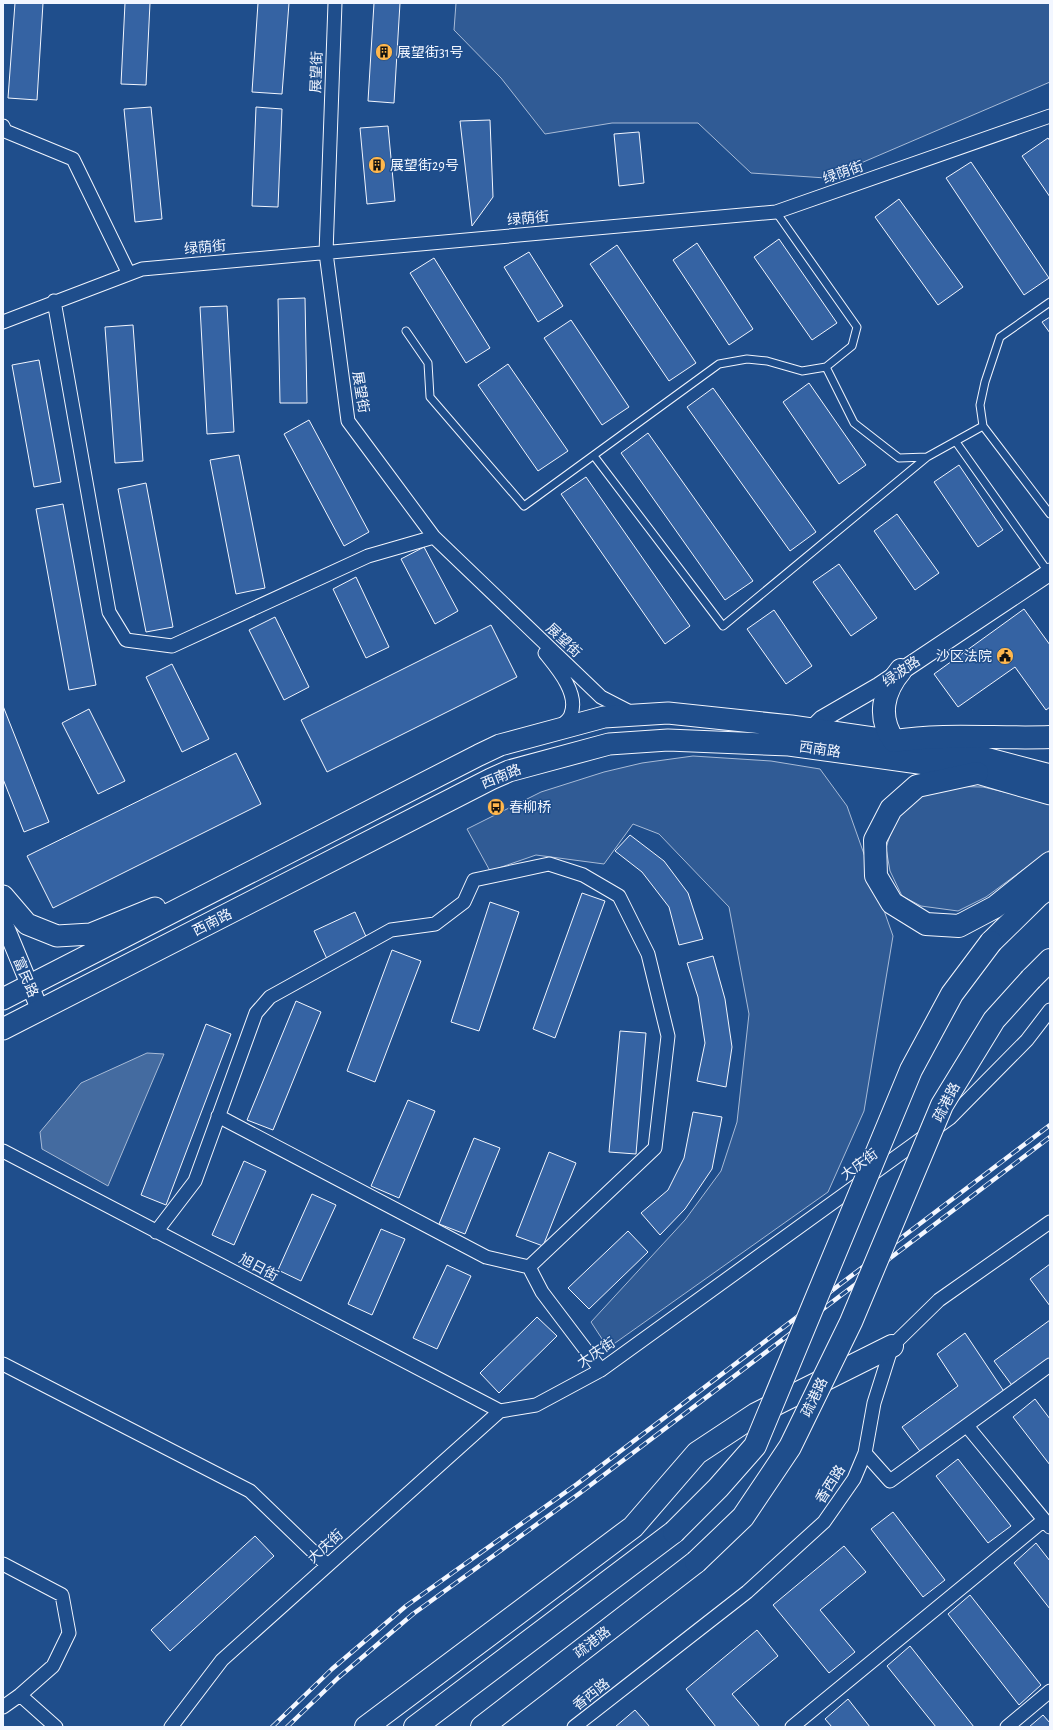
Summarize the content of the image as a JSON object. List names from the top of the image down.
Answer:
{
  "streets": {
    "highway": ["疏港路"],
    "main road": ["西南路"],
    "street": [
      "展望街",
      "绿荫街",
      "绿波路",
      "富民路",
      "大庆街",
      "旭日街",
      "香西路"
    ]
  },
  "crossings": [
    ["展望街", "绿荫街"],
    ["展望街", "西南路"],
    ["绿波路", "西南路"],
    ["西南路", "富民路"],
    ["大庆街", "旭日街"]
  ],
  "places": {
    "building": ["展望街31号", "展望街29号"],
    "public building": ["沙区法院"],
    "bus stop": ["春柳桥"]
  }
}
